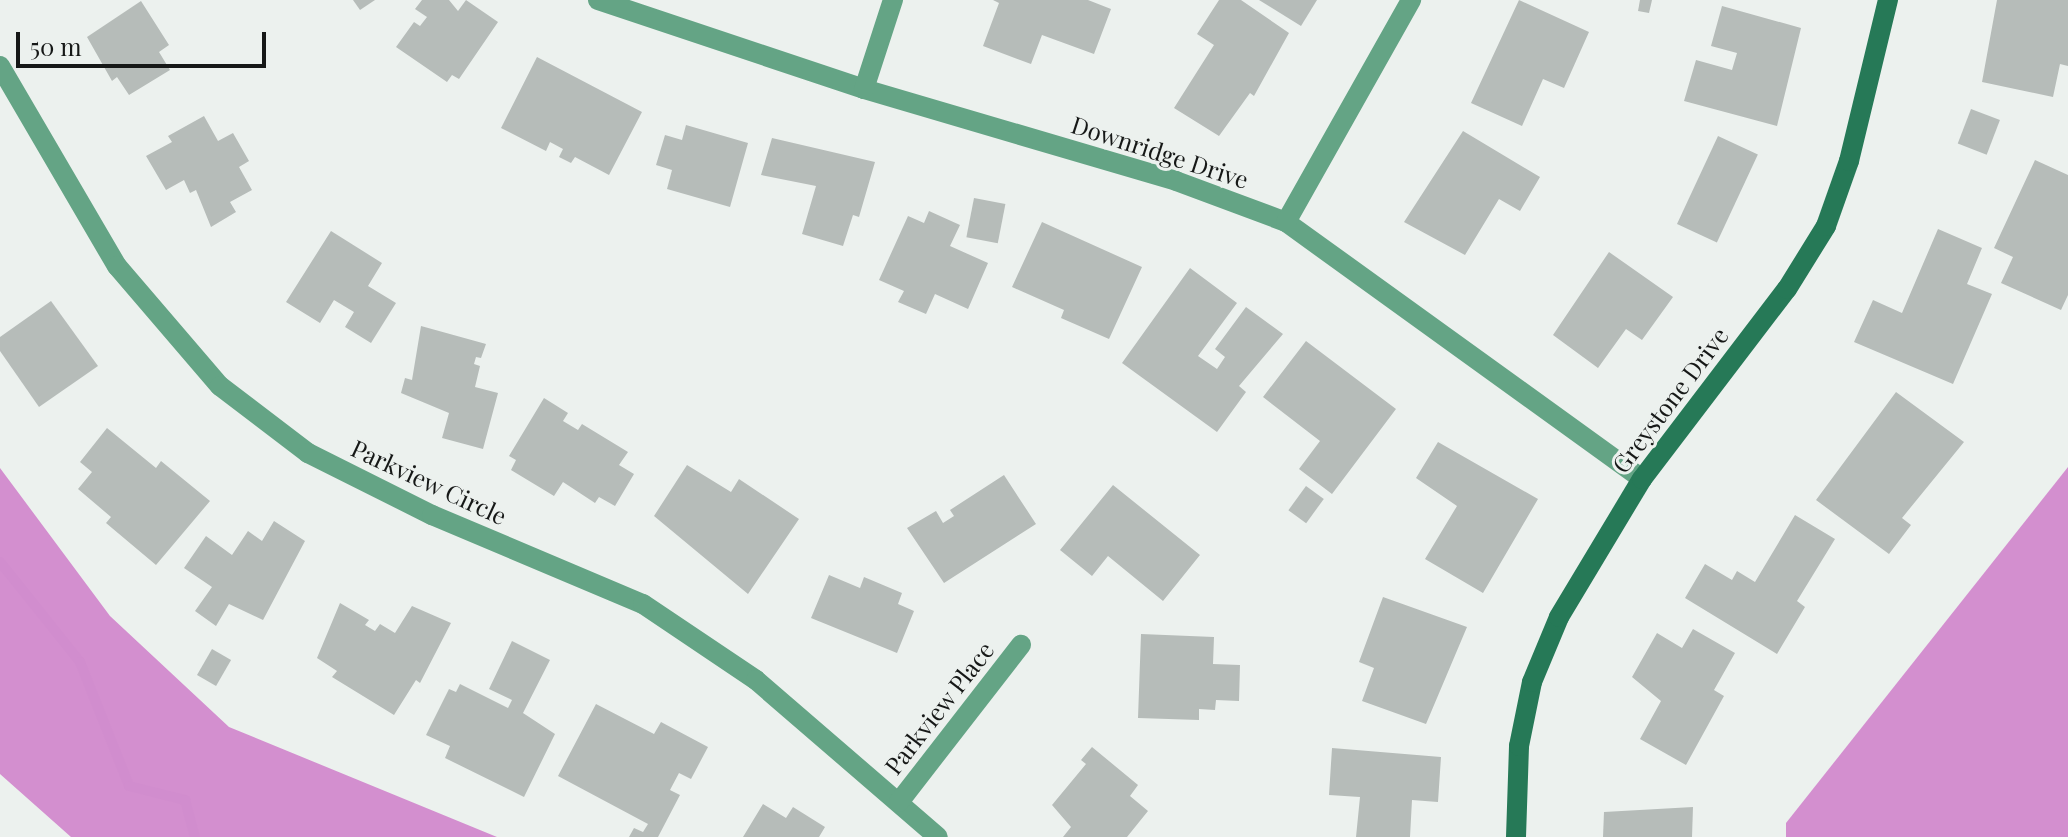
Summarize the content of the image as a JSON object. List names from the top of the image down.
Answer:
{
  "streets": {
    "street": [
      "Downridge Drive",
      "Greystone Drive",
      "Parkview Circle",
      "Parkview Place"
    ]
  },
  "crossings": [
    ["Downridge Drive", "Greystone Drive"],
    ["Parkview Circle", "Parkview Place"]
  ],
  "scale_bar": "50 m"
}
